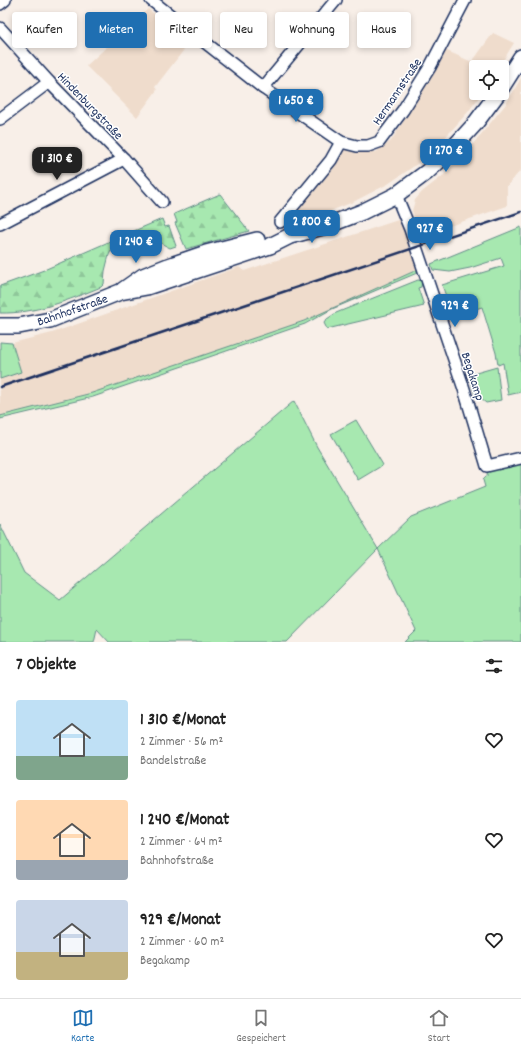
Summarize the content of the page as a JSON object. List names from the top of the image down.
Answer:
{
  "streets": {
    "main road": ["Bahnhofstraße"],
    "street": ["Hermannstraße", "Hindenburgstraße", "Begakamp"]
  },
  "crossings": [
    ["Bahnhofstraße", "Begakamp"]
  ],
  "page": {
    "chip": [
      "Kaufen",
      "Mieten",
      "Filter",
      "Neu",
      "Wohnung",
      "Haus"
    ],
    "price": [
      "1 650 €",
      "1 270 €",
      "1 310 €",
      "2 800 €",
      "927 €",
      "1 240 €",
      "929 €"
    ],
    "heading": "7 Objekte",
    "list": [
      {
        "name": "1 310 €/Monat",
        "note": "2 Zimmer · 56 m² · Bandelstraße"
      },
      {
        "name": "1 240 €/Monat",
        "note": "2 Zimmer · 64 m² · Bahnhofstraße"
      },
      {
        "name": "929 €/Monat",
        "note": "2 Zimmer · 60 m² · Begakamp"
      }
    ],
    "tabs": ["Karte", "Gespeichert", "Start"]
  }
}
